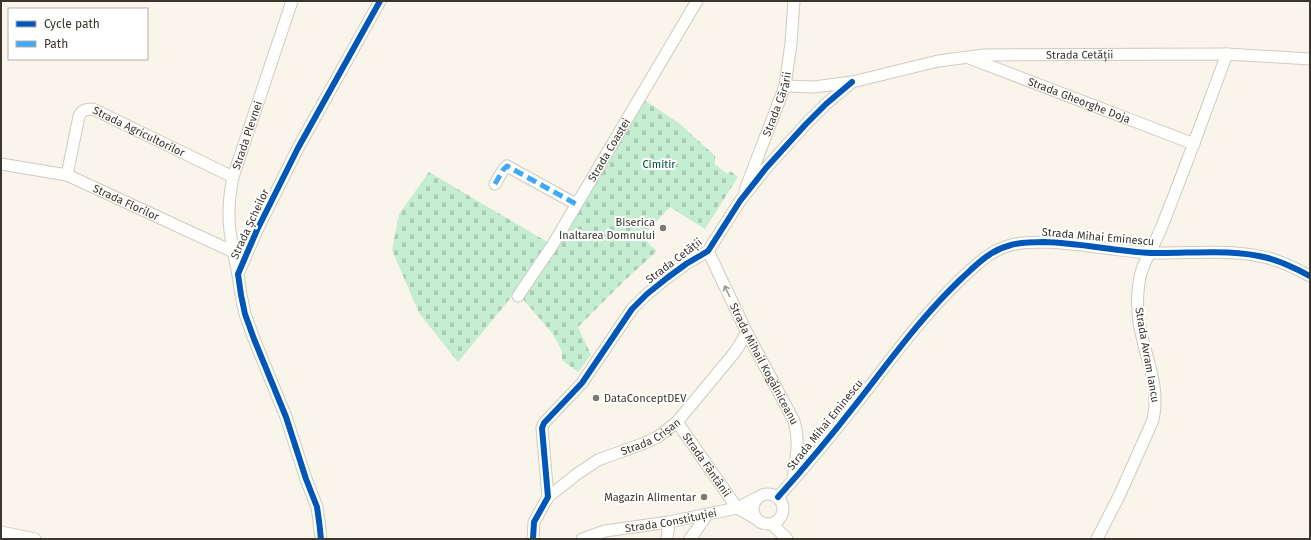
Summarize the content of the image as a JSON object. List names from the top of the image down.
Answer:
{
  "streets": {
    "street": [
      "Strada Cetății",
      "Strada Gheorghe Doja",
      "Strada Cărării",
      "Strada Agricultorilor",
      "Strada Plevnei",
      "Strada Coastei",
      "Strada Florilor",
      "Strada Șcheilor",
      "Strada Mihai Eminescu",
      "Strada Avram Iancu",
      "Strada Mihail Kogălniceanu",
      "Strada Crișan",
      "Strada Fântânii",
      "Strada Constituției"
    ]
  },
  "crossings": [
    ["Strada Cetății", "Strada Gheorghe Doja"],
    ["Strada Cetății", "Strada Cărării"],
    ["Strada Cetății", "Strada Avram Iancu"],
    ["Strada Cetății", "Strada Mihail Kogălniceanu"],
    ["Strada Cetății", "Strada Crișan"],
    ["Strada Gheorghe Doja", "Strada Avram Iancu"],
    ["Strada Agricultorilor", "Strada Plevnei"],
    ["Strada Agricultorilor", "Strada Florilor"],
    ["Strada Plevnei", "Strada Florilor"],
    ["Strada Plevnei", "Strada Șcheilor"],
    ["Strada Florilor", "Strada Șcheilor"],
    ["Strada Mihai Eminescu", "Strada Avram Iancu"],
    ["Strada Mihai Eminescu", "Strada Mihail Kogălniceanu"],
    ["Strada Mihai Eminescu", "Strada Constituției"],
    ["Strada Mihail Kogălniceanu", "Strada Crișan"],
    ["Strada Crișan", "Strada Fântânii"],
    ["Strada Fântânii", "Strada Constituției"]
  ],
  "one_way": ["Strada Mihail Kogălniceanu"],
  "parks": ["Cimitir"],
  "places": ["Biserica Inaltarea Domnului", "DataConceptDEV", "Magazin Alimentar"],
  "legend": ["Cycle path", "Path"]
}
